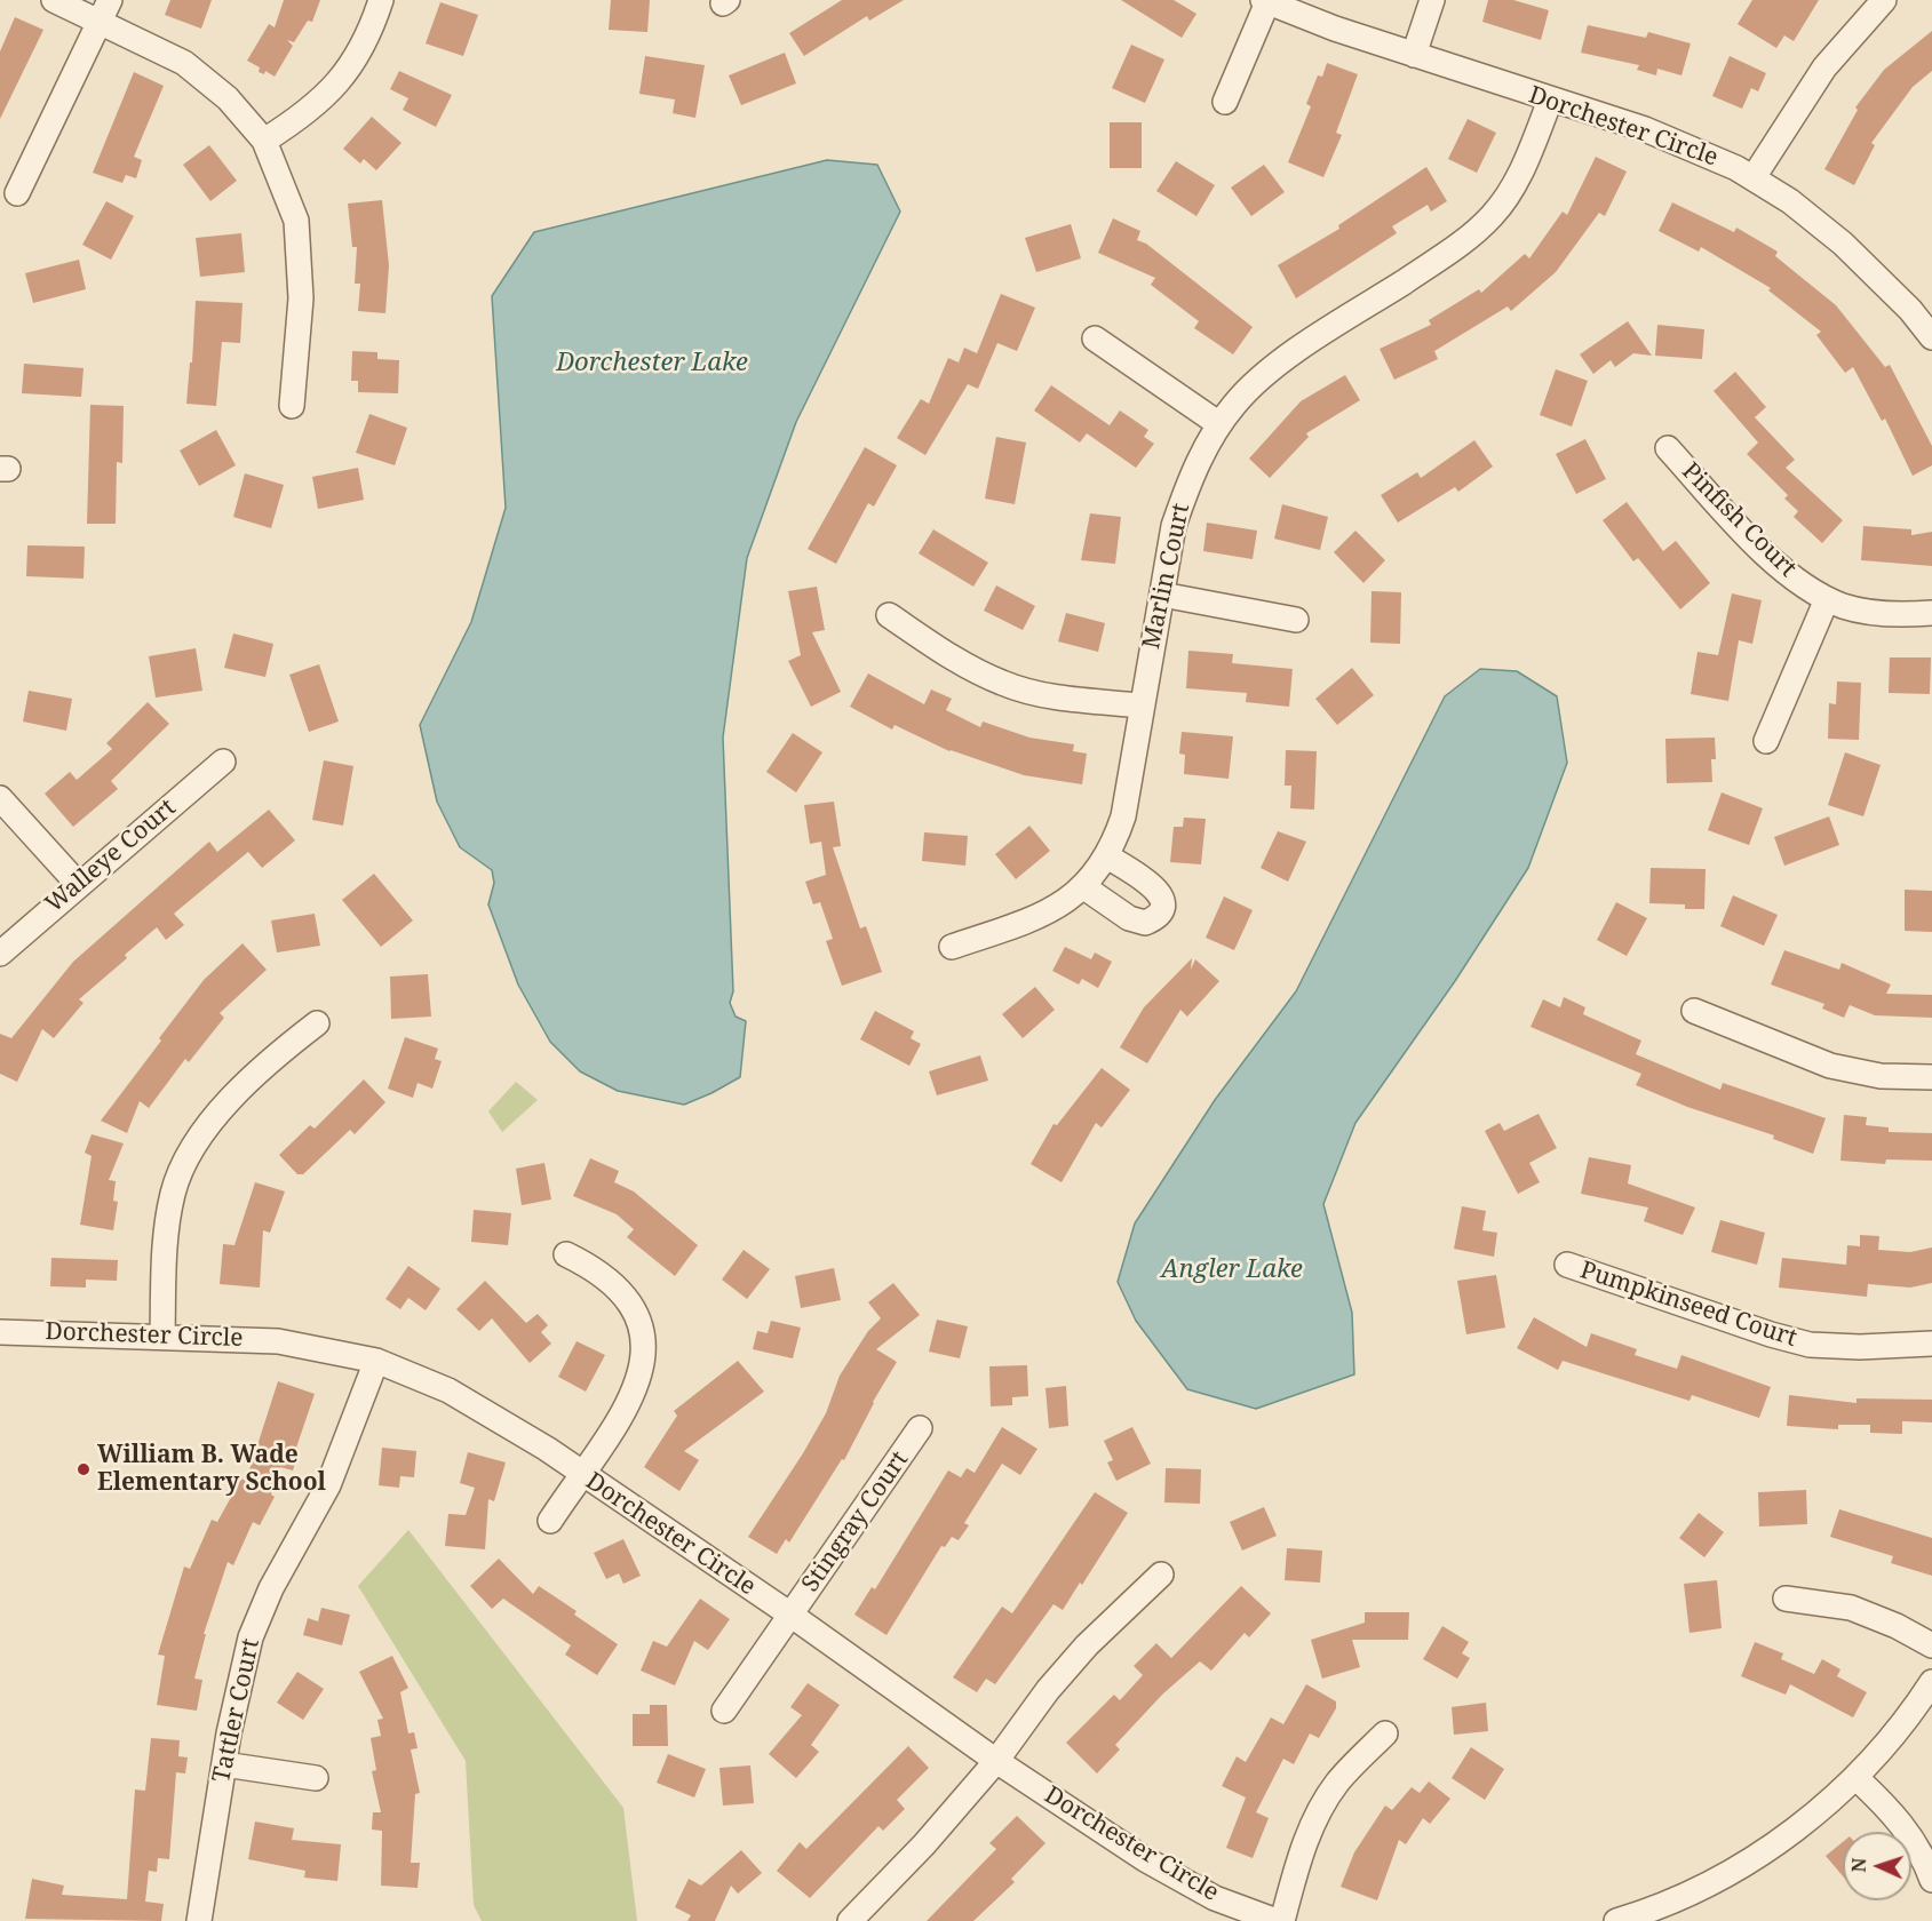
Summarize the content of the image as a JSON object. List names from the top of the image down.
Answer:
{
  "streets": {
    "street": [
      "Dorchester Circle",
      "Pinfish Court",
      "Marlin Court",
      "Walleye Court",
      "Pumpkinseed Court",
      "Stingray Court",
      "Tattler Court"
    ]
  },
  "crossings": [
    ["Dorchester Circle", "Marlin Court"],
    ["Dorchester Circle", "Stingray Court"],
    ["Dorchester Circle", "Tattler Court"]
  ],
  "water": ["Dorchester Lake", "Angler Lake"],
  "places": ["William B. Wade Elementary School"],
  "north": "left"
}
